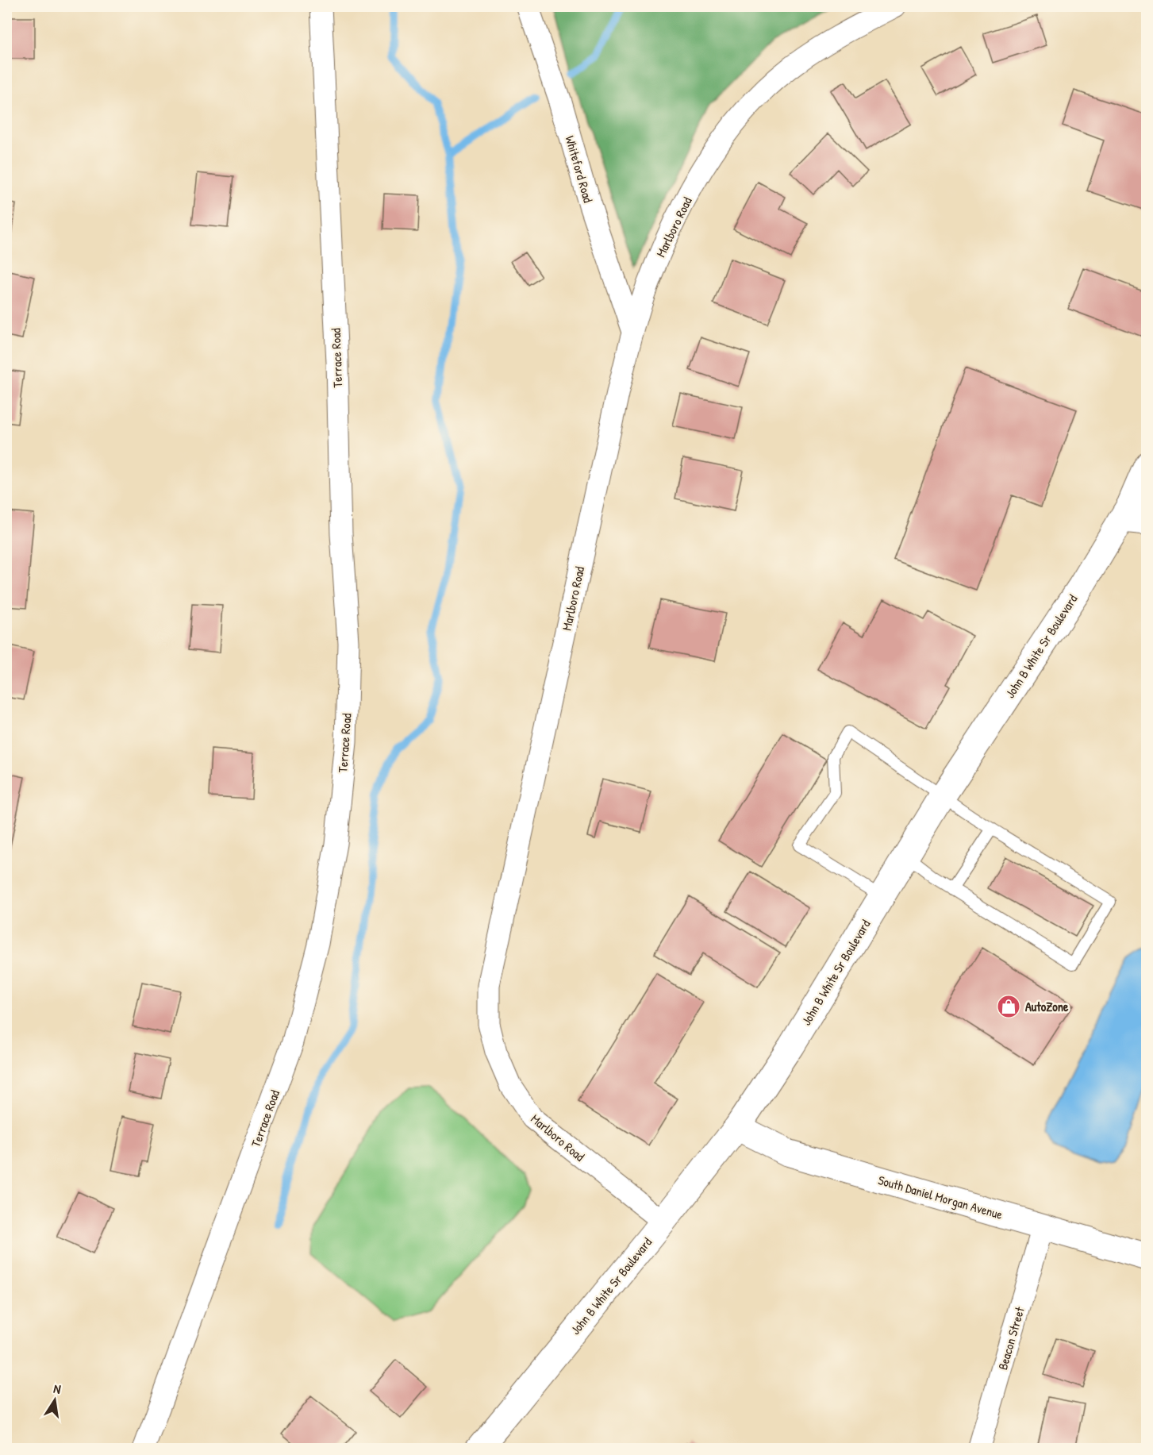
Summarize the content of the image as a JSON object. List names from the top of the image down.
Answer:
{
  "streets": {
    "main road": ["John B White Sr Boulevard", "South Daniel Morgan Avenue"],
    "street": [
      "Whiteford Road",
      "Marlboro Road",
      "Terrace Road",
      "Beacon Street"
    ]
  },
  "crossings": [
    ["Whiteford Road", "Marlboro Road"],
    ["Marlboro Road", "John B White Sr Boulevard"],
    ["John B White Sr Boulevard", "South Daniel Morgan Avenue"],
    ["South Daniel Morgan Avenue", "Beacon Street"]
  ],
  "places": {
    "shop": ["AutoZone"]
  },
  "north": "top"
}
